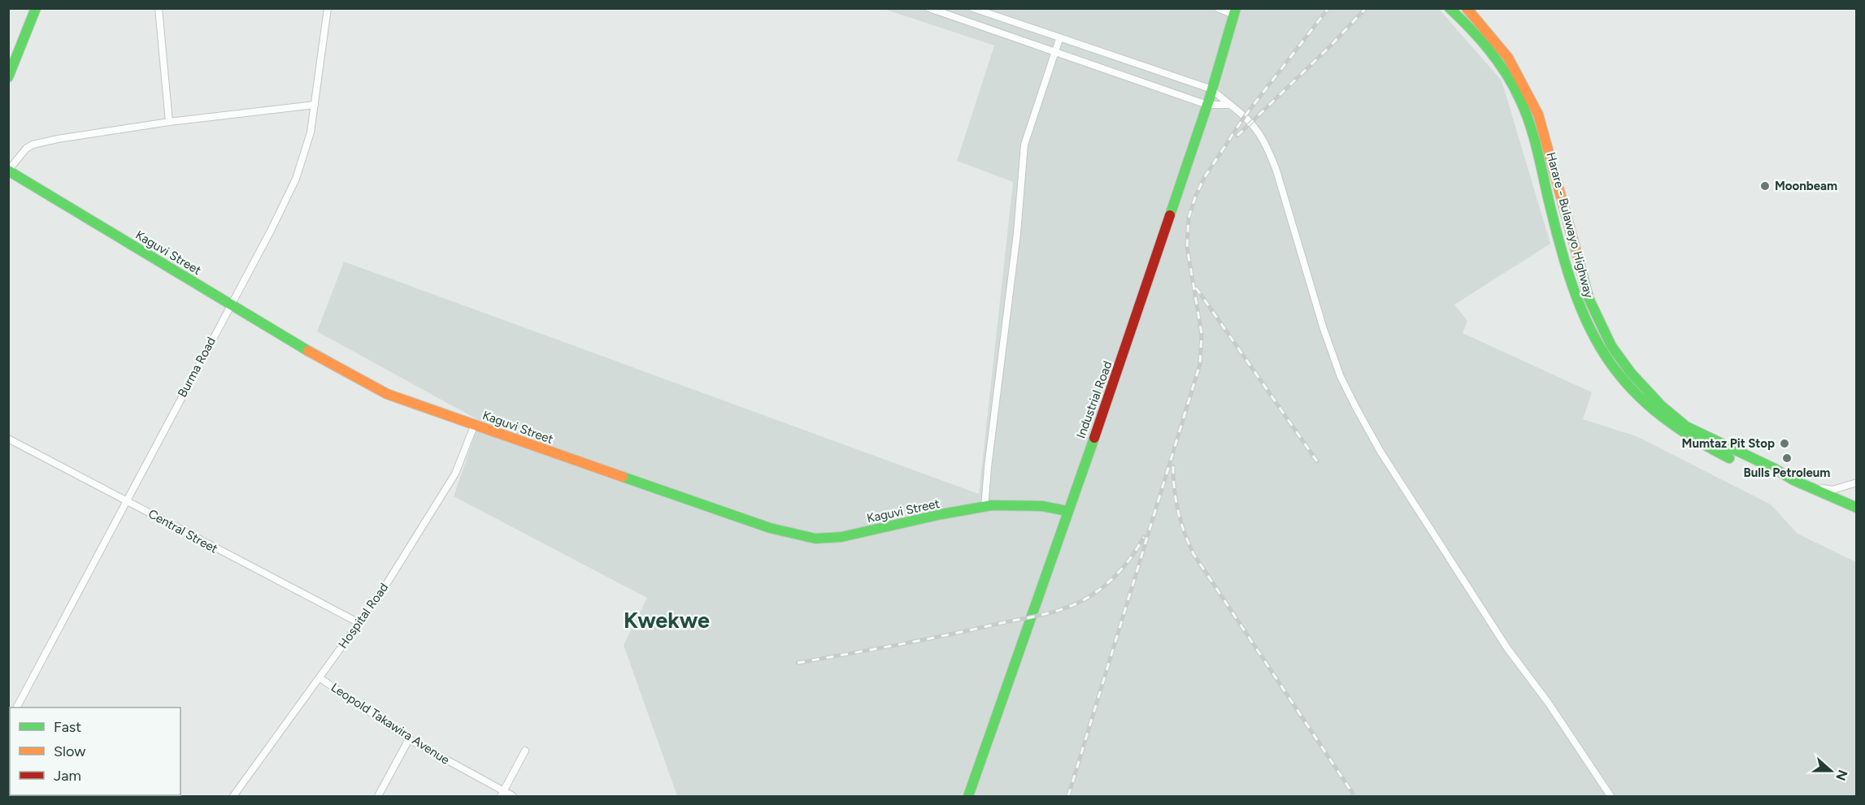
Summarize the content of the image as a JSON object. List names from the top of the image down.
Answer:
{
  "streets": {
    "main road": ["Harare - Bulawayo Highway", "Kaguvi Street", "Industrial Road"],
    "street": [
      "Burma Road",
      "Central Street",
      "Hospital Road",
      "Leopold Takawira Avenue"
    ]
  },
  "crossings": [
    ["Kaguvi Street", "Burma Road"],
    ["Kaguvi Street", "Industrial Road"],
    ["Kaguvi Street", "Hospital Road"],
    ["Burma Road", "Central Street"],
    ["Central Street", "Hospital Road"],
    ["Hospital Road", "Leopold Takawira Avenue"]
  ],
  "districts": ["Kwekwe"],
  "places": ["Moonbeam", "Mumtaz Pit Stop", "Bulls Petroleum"],
  "legend": ["Fast", "Slow", "Jam"],
  "north": "right"
}
